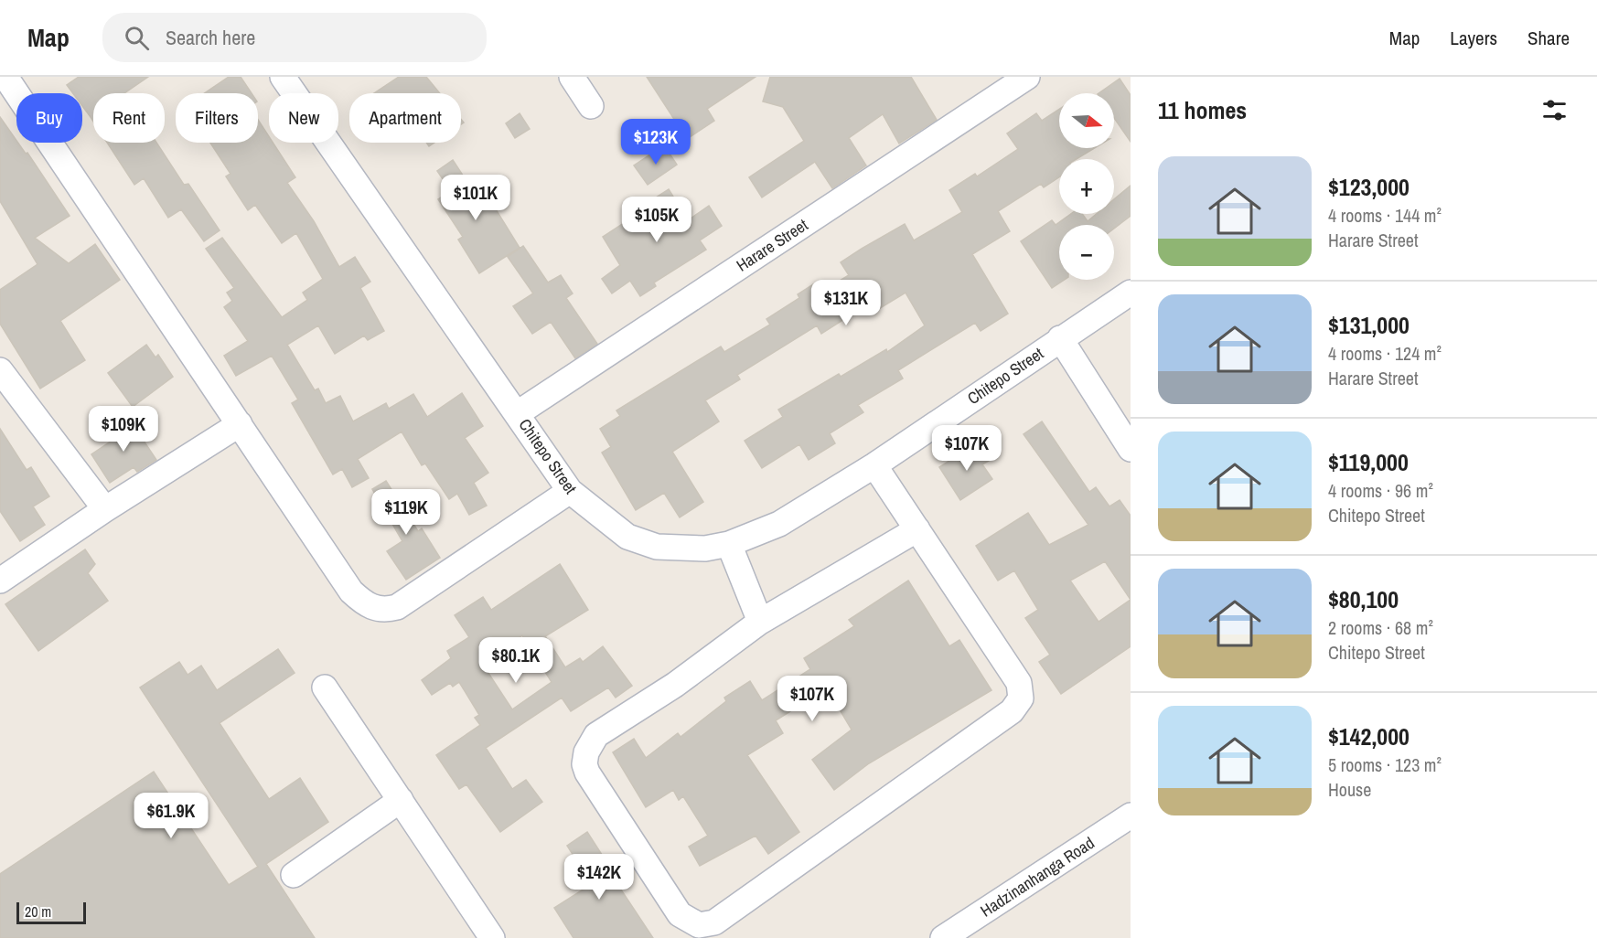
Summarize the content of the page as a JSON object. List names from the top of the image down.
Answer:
{
  "streets": {
    "street": ["Harare Street", "Chitepo Street", "Hadzinanhanga Road"]
  },
  "crossings": [
    ["Harare Street", "Chitepo Street"]
  ],
  "scale_bar": "20 m",
  "north": "right",
  "page": {
    "header": "Map",
    "search": "Search here",
    "nav": ["Map", "Layers", "Share"],
    "heading": "11 homes",
    "map_buttons": ["+", "−"],
    "chip": [
      "Buy",
      "Rent",
      "Filters",
      "New",
      "Apartment"
    ],
    "price": [
      "$123K",
      "$101K",
      "$105K",
      "$131K",
      "$109K",
      "$107K",
      "$119K",
      "$80.1K",
      "$107K",
      "$61.9K",
      "$142K"
    ],
    "list": [
      {
        "name": "$123,000",
        "note": "4 rooms · 144 m² · Harare Street"
      },
      {
        "name": "$131,000",
        "note": "4 rooms · 124 m² · Harare Street"
      },
      {
        "name": "$119,000",
        "note": "4 rooms · 96 m² · Chitepo Street"
      },
      {
        "name": "$80,100",
        "note": "2 rooms · 68 m² · Chitepo Street"
      },
      {
        "name": "$142,000",
        "note": "5 rooms · 123 m² · House"
      }
    ],
    "scale": "20 m"
  }
}
